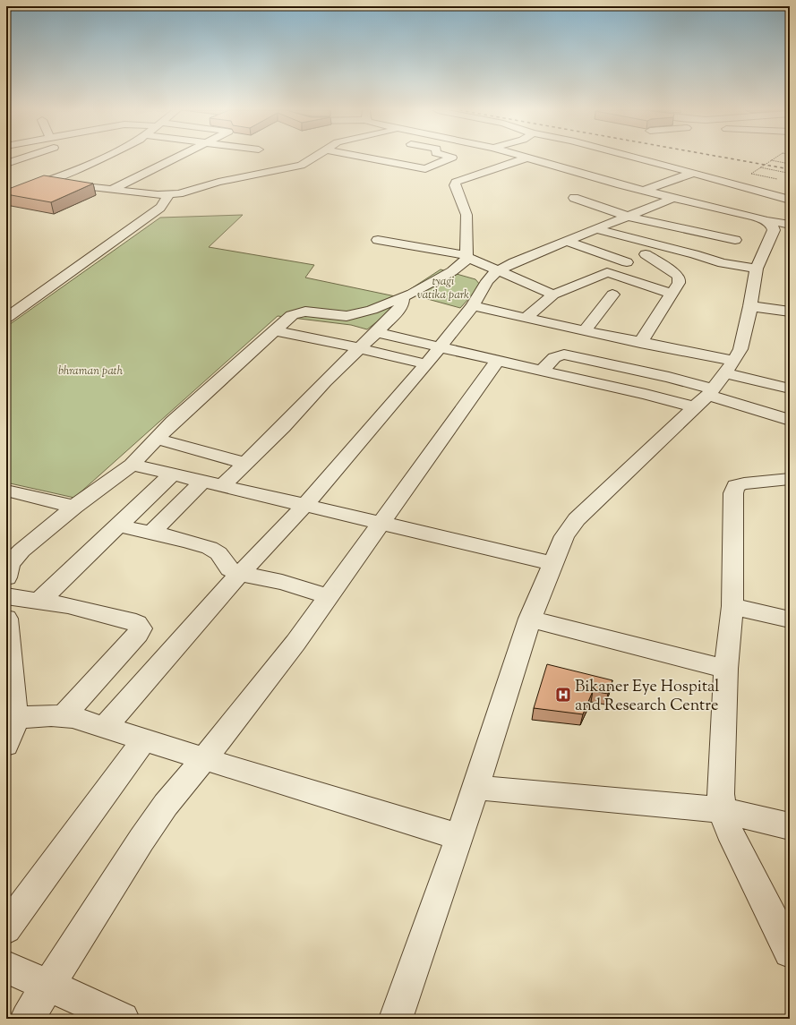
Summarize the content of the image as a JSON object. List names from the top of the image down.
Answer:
{
  "parks": ["tyagi vatika park", "bhraman path"],
  "places": {
    "hospital": ["Bikaner Eye Hospital and Research Centre"]
  }
}
